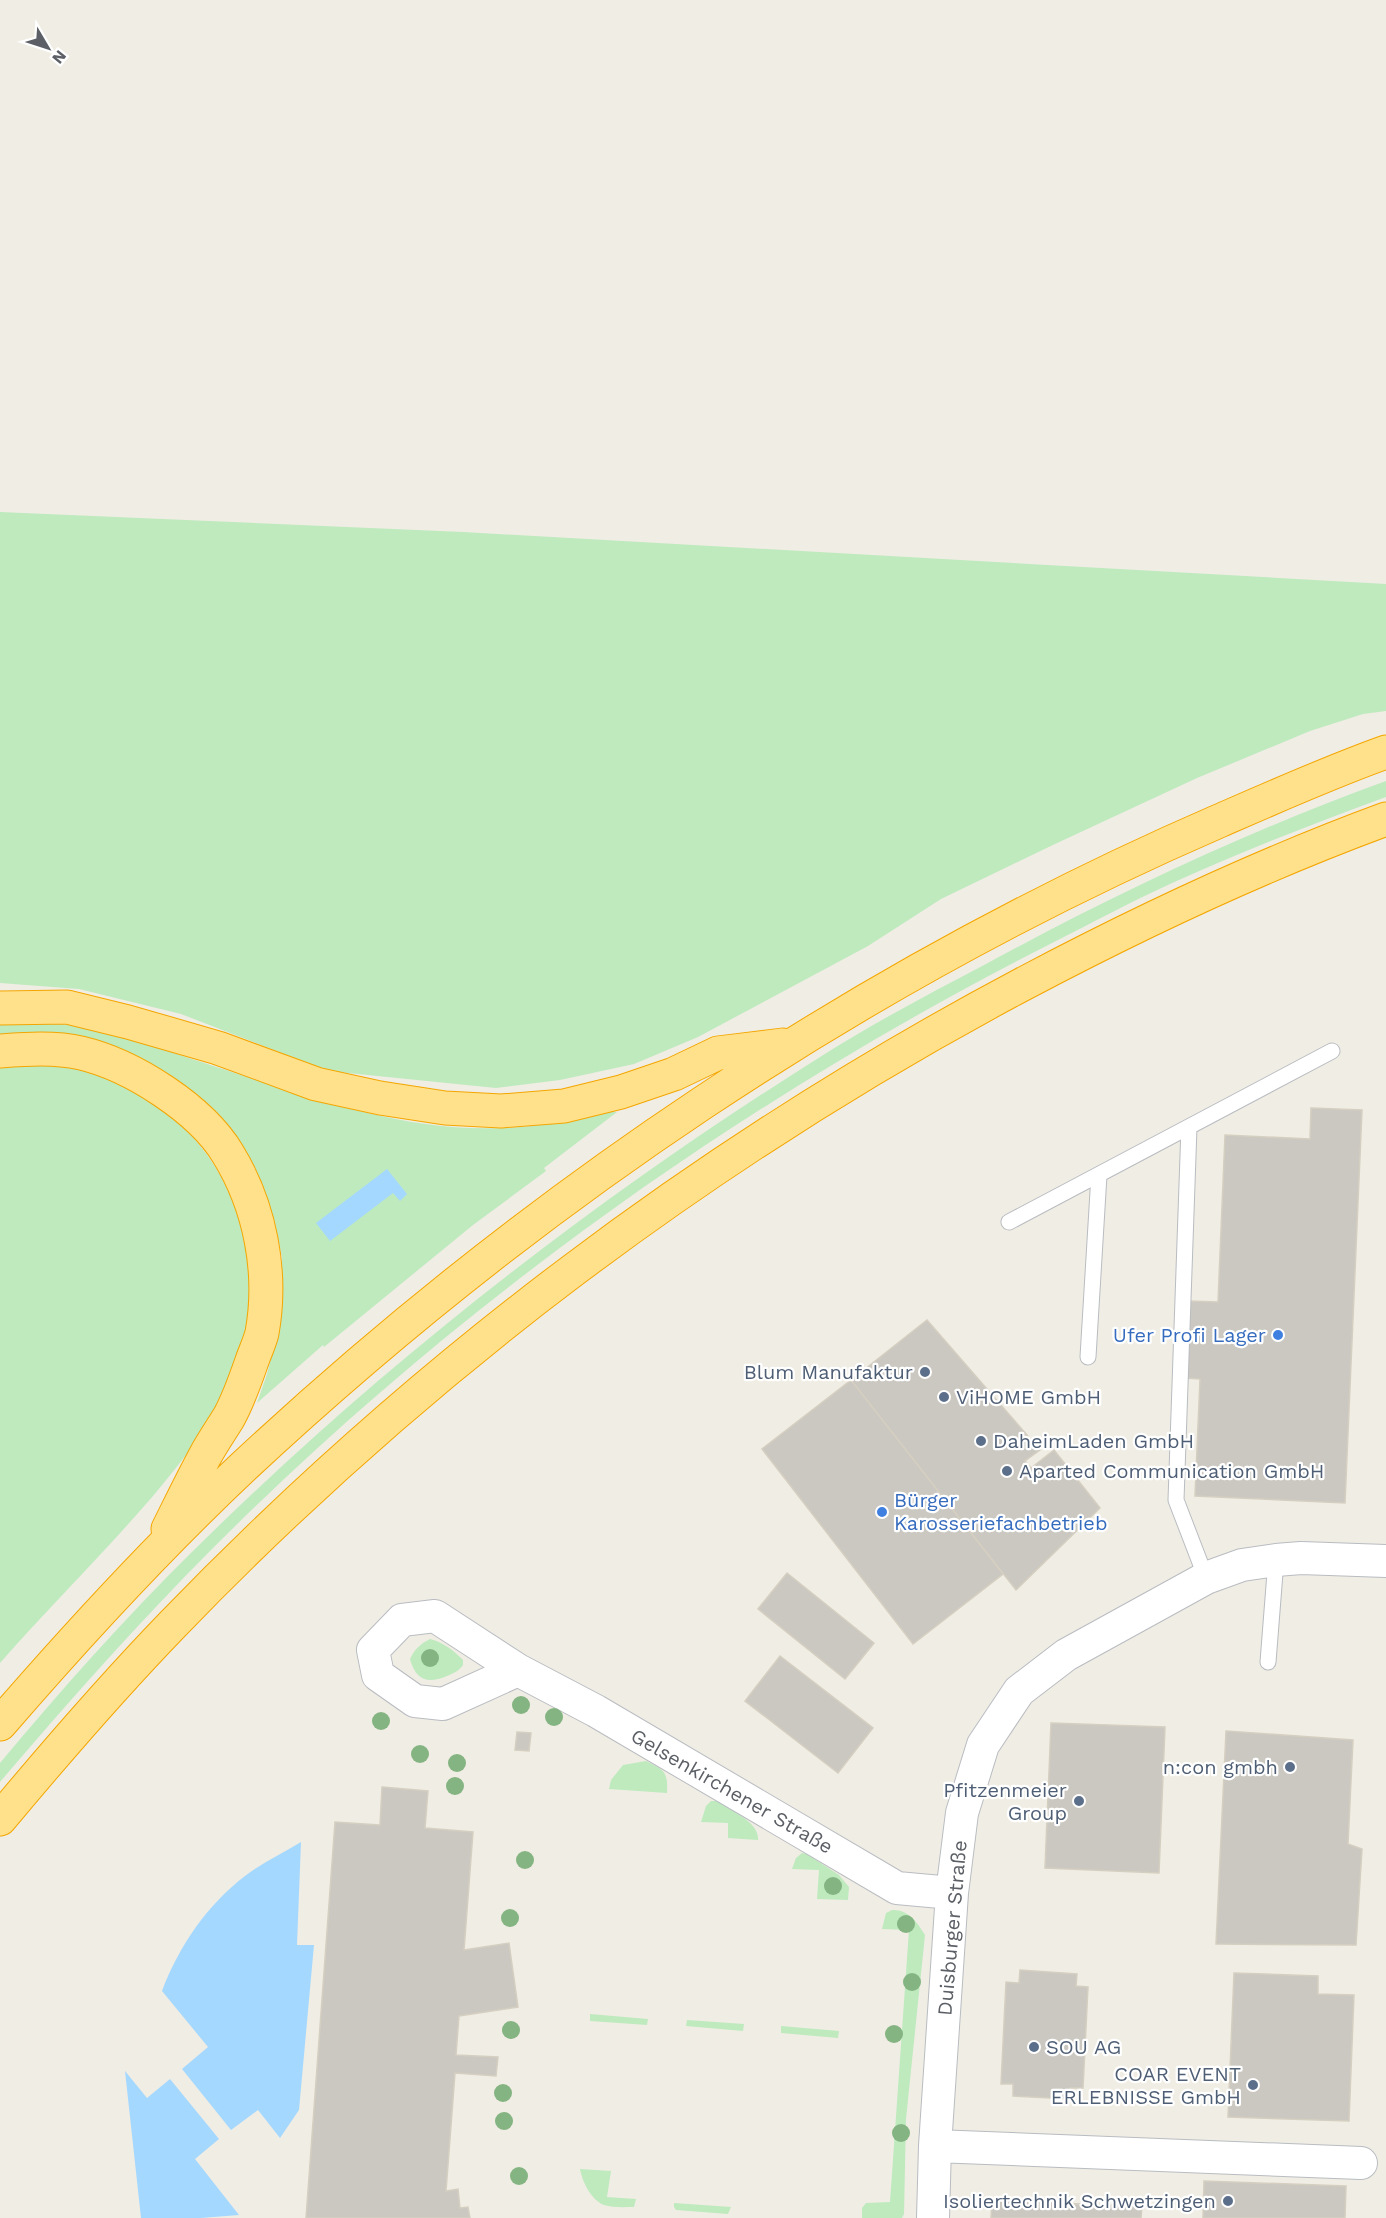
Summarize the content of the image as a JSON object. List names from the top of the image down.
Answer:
{
  "streets": {
    "street": ["Gelsenkirchener Straße", "Duisburger Straße"]
  },
  "crossings": [
    ["Gelsenkirchener Straße", "Duisburger Straße"]
  ],
  "places": [
    "Ufer Profi Lager",
    "Blum Manufaktur",
    "ViHOME GmbH",
    "DaheimLaden GmbH",
    "Aparted Communication GmbH",
    "Bürger Karosseriefachbetrieb",
    "n:con gmbh",
    "Pfitzenmeier Group",
    "SOU AG",
    "COAR EVENT ERLEBNISSE GmbH",
    "Isoliertechnik Schwetzingen"
  ],
  "north": "bottom right"
}
